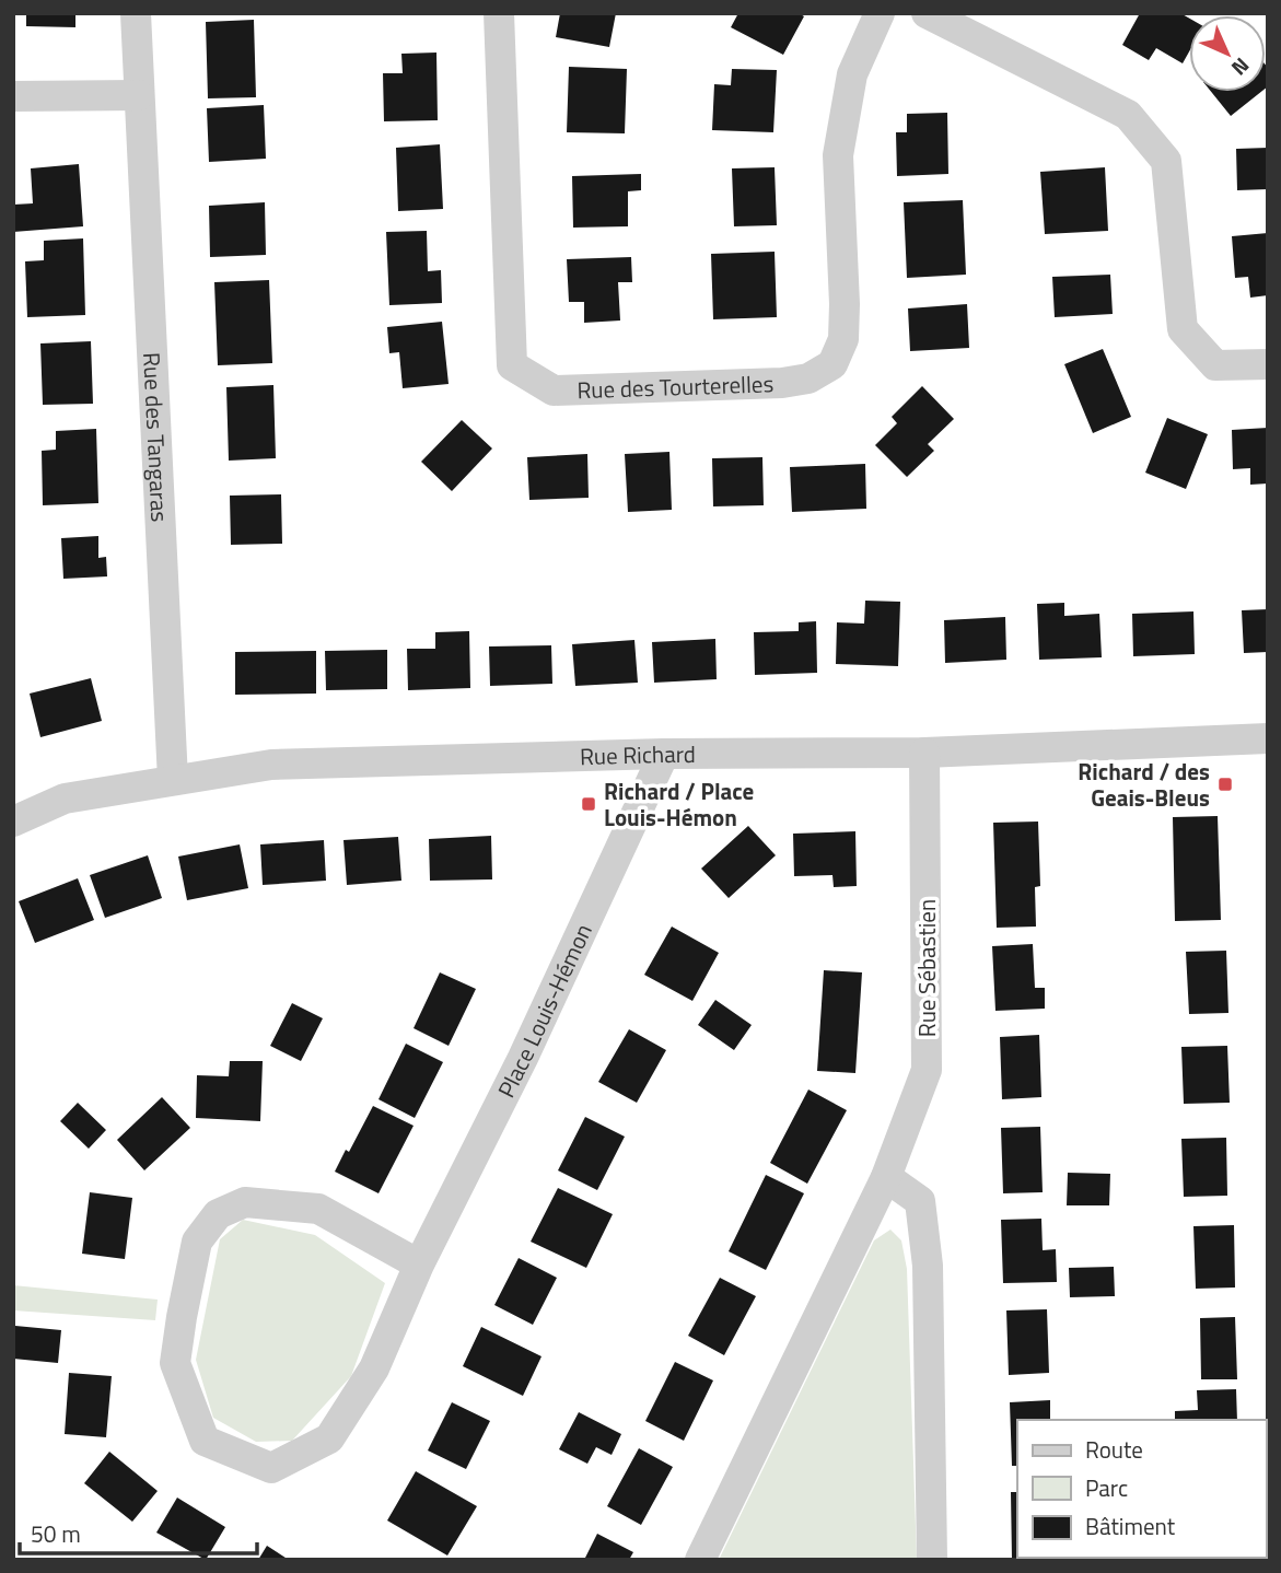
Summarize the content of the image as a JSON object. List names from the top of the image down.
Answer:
{
  "streets": {
    "street": [
      "Rue des Tourterelles",
      "Rue des Tangaras",
      "Rue Richard",
      "Rue Sébastien",
      "Place Louis-Hémon"
    ]
  },
  "crossings": [
    ["Rue des Tangaras", "Rue Richard"],
    ["Rue Richard", "Rue Sébastien"],
    ["Rue Richard", "Place Louis-Hémon"]
  ],
  "places": {
    "transit": ["Richard / des Geais-Bleus", "Richard / Place Louis-Hémon"]
  },
  "legend": ["Route", "Parc", "Bâtiment"],
  "scale_bar": "50 m",
  "north": "bottom right"
}
